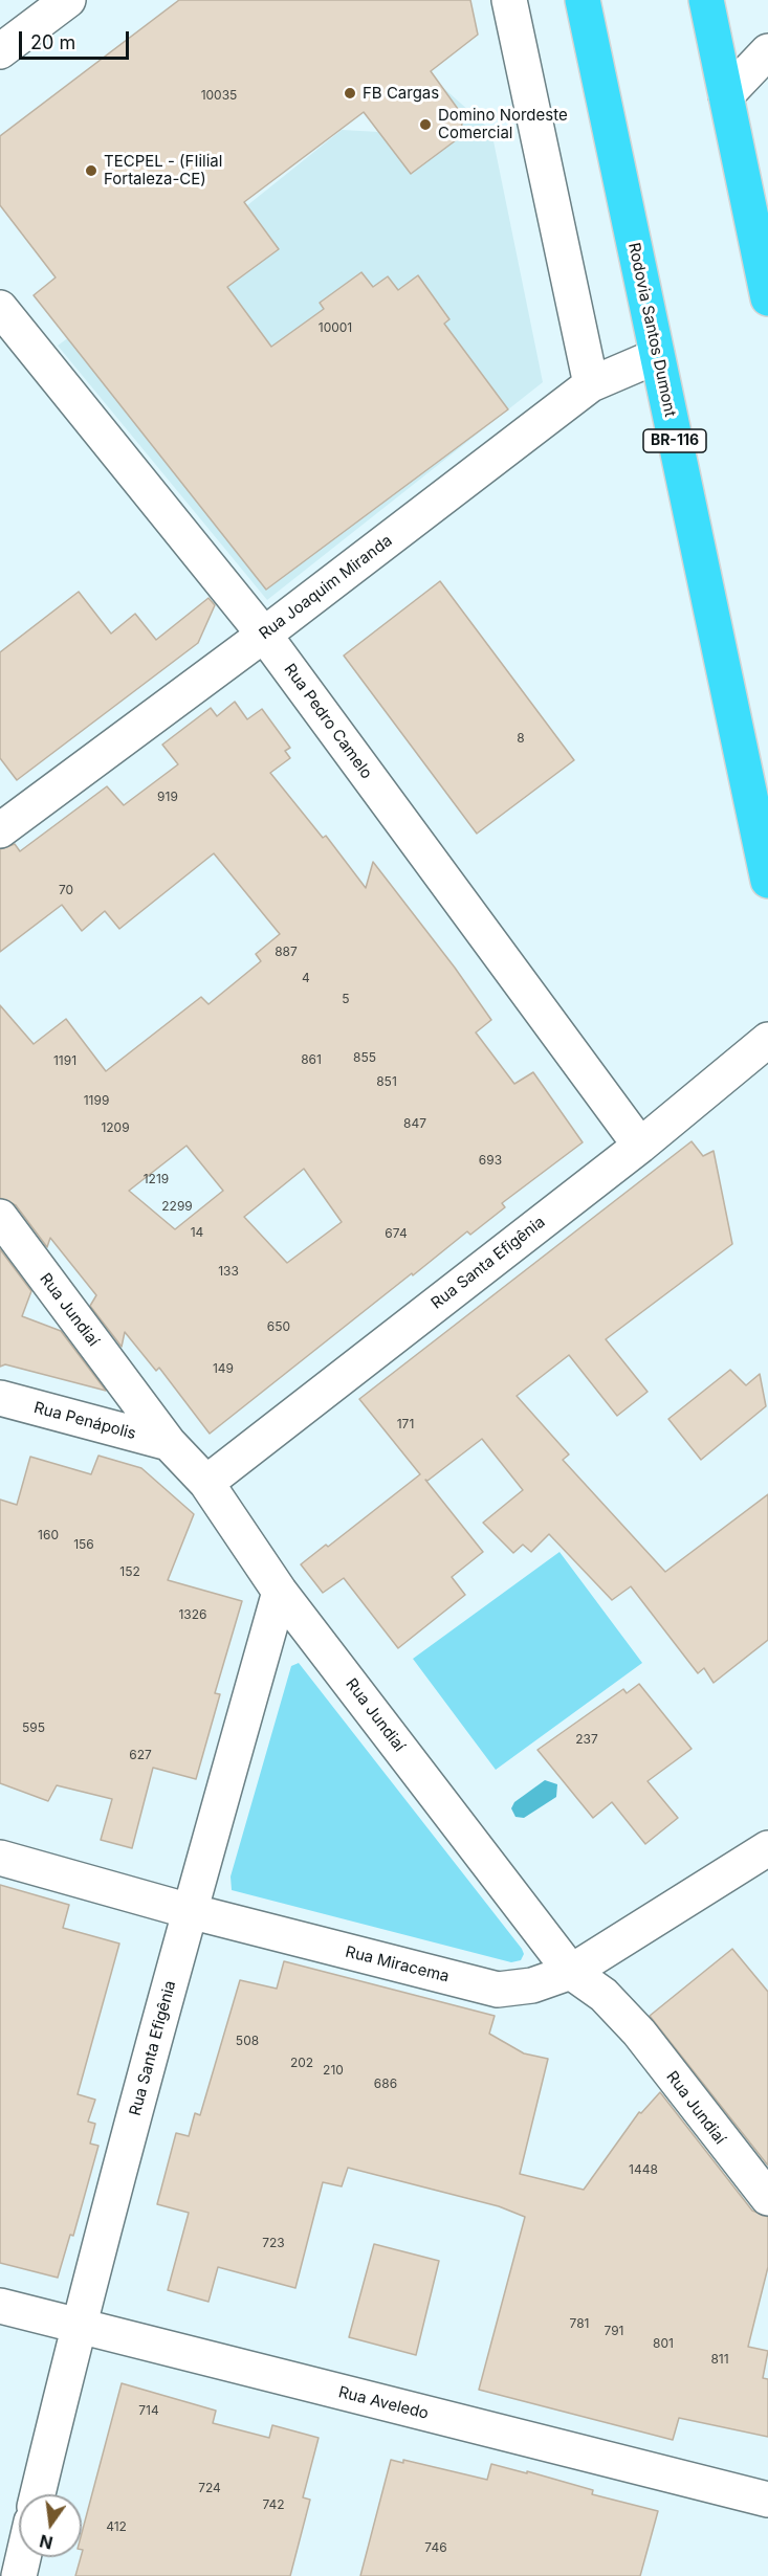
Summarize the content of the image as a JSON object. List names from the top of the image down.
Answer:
{
  "streets": {
    "highway": ["Rodovia Santos Dumont", "BR-116"],
    "street": [
      "Rua Joaquim Miranda",
      "Rua Pedro Camelo",
      "Rua Santa Efigênia",
      "Rua Jundiaí",
      "Rua Penápolis",
      "Rua Miracema",
      "Rua Aveledo"
    ]
  },
  "crossings": [
    ["Rodovia Santos Dumont", "Rua Joaquim Miranda"],
    ["Rua Joaquim Miranda", "Rua Pedro Camelo"],
    ["Rua Pedro Camelo", "Rua Santa Efigênia"],
    ["Rua Santa Efigênia", "Rua Jundiaí"],
    ["Rua Santa Efigênia", "Rua Miracema"],
    ["Rua Santa Efigênia", "Rua Aveledo"],
    ["Rua Jundiaí", "Rua Penápolis"],
    ["Rua Jundiaí", "Rua Miracema"]
  ],
  "places": ["FB Cargas", "Domino Nordeste Comercial", "TECPEL - (FIilial Fortaleza-CE)"],
  "house_numbers": [
    "10035",
    "10001",
    "8",
    "919",
    "70",
    "887",
    "4",
    "5",
    "855",
    "861",
    "1191",
    "851",
    "1199",
    "847",
    "1209",
    "693",
    "1219",
    "2299",
    "14",
    "674",
    "133",
    "650",
    "149",
    "171",
    "160",
    "156",
    "152",
    "1326",
    "595",
    "237",
    "627",
    "508",
    "202",
    "210",
    "686",
    "1448",
    "723",
    "781",
    "791",
    "801",
    "811",
    "714",
    "724",
    "742",
    "412",
    "746"
  ],
  "scale_bar": "20 m",
  "north": "bottom"
}
